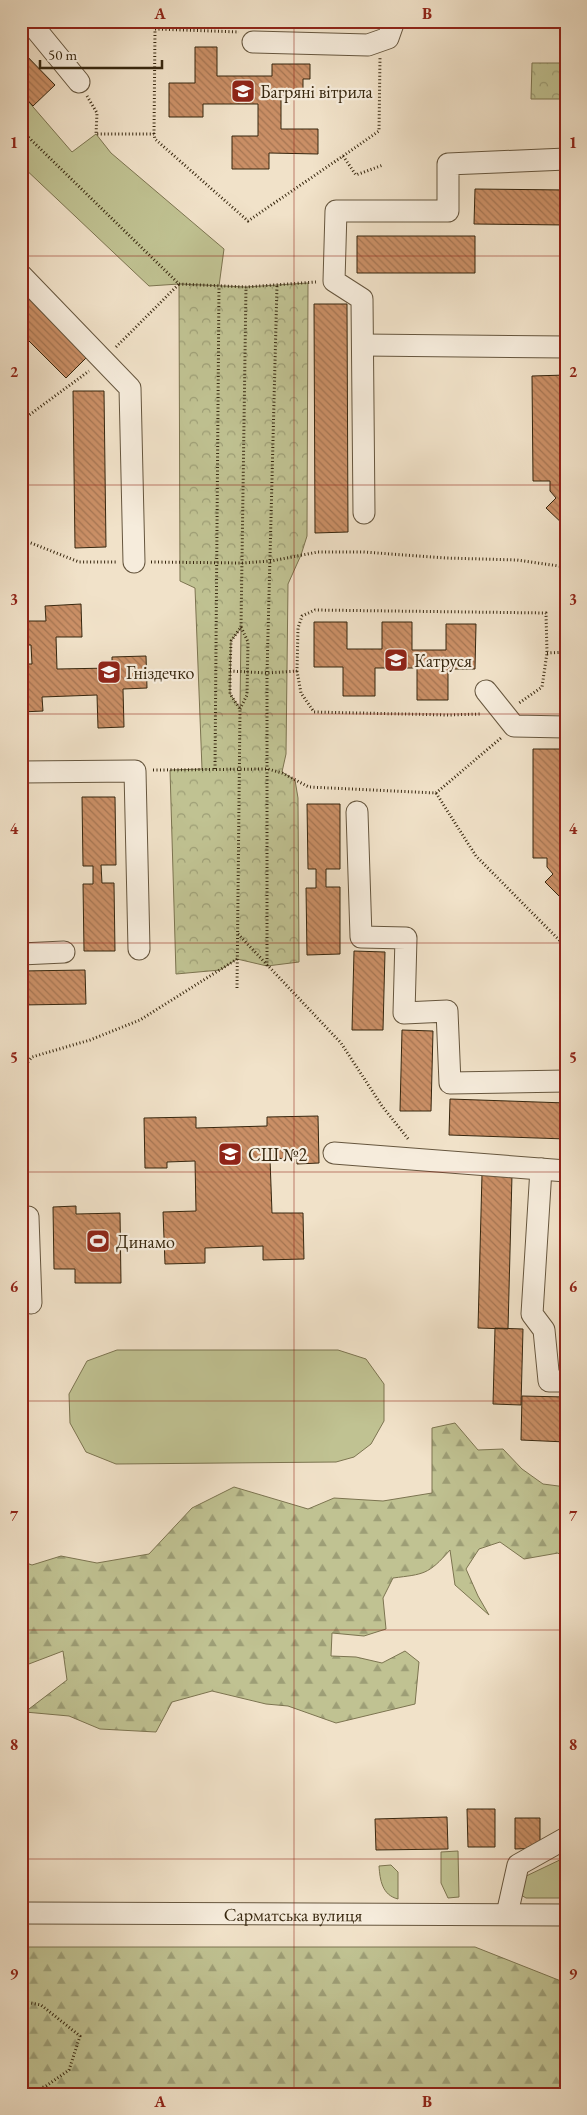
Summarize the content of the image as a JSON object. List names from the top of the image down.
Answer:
{
  "streets": {
    "street": ["Сарматська вулиця"]
  },
  "places": {
    "school or university": [
      "Багряні вітрила",
      "Катруся",
      "Гніздечко",
      "СШ №2"
    ],
    "sports": ["Динамо"]
  },
  "scale_bar": "50 m",
  "grid": {
    "columns": ["A", "B"],
    "rows": [
      "1",
      "2",
      "3",
      "4",
      "5",
      "6",
      "7",
      "8",
      "9"
    ]
  }
}
